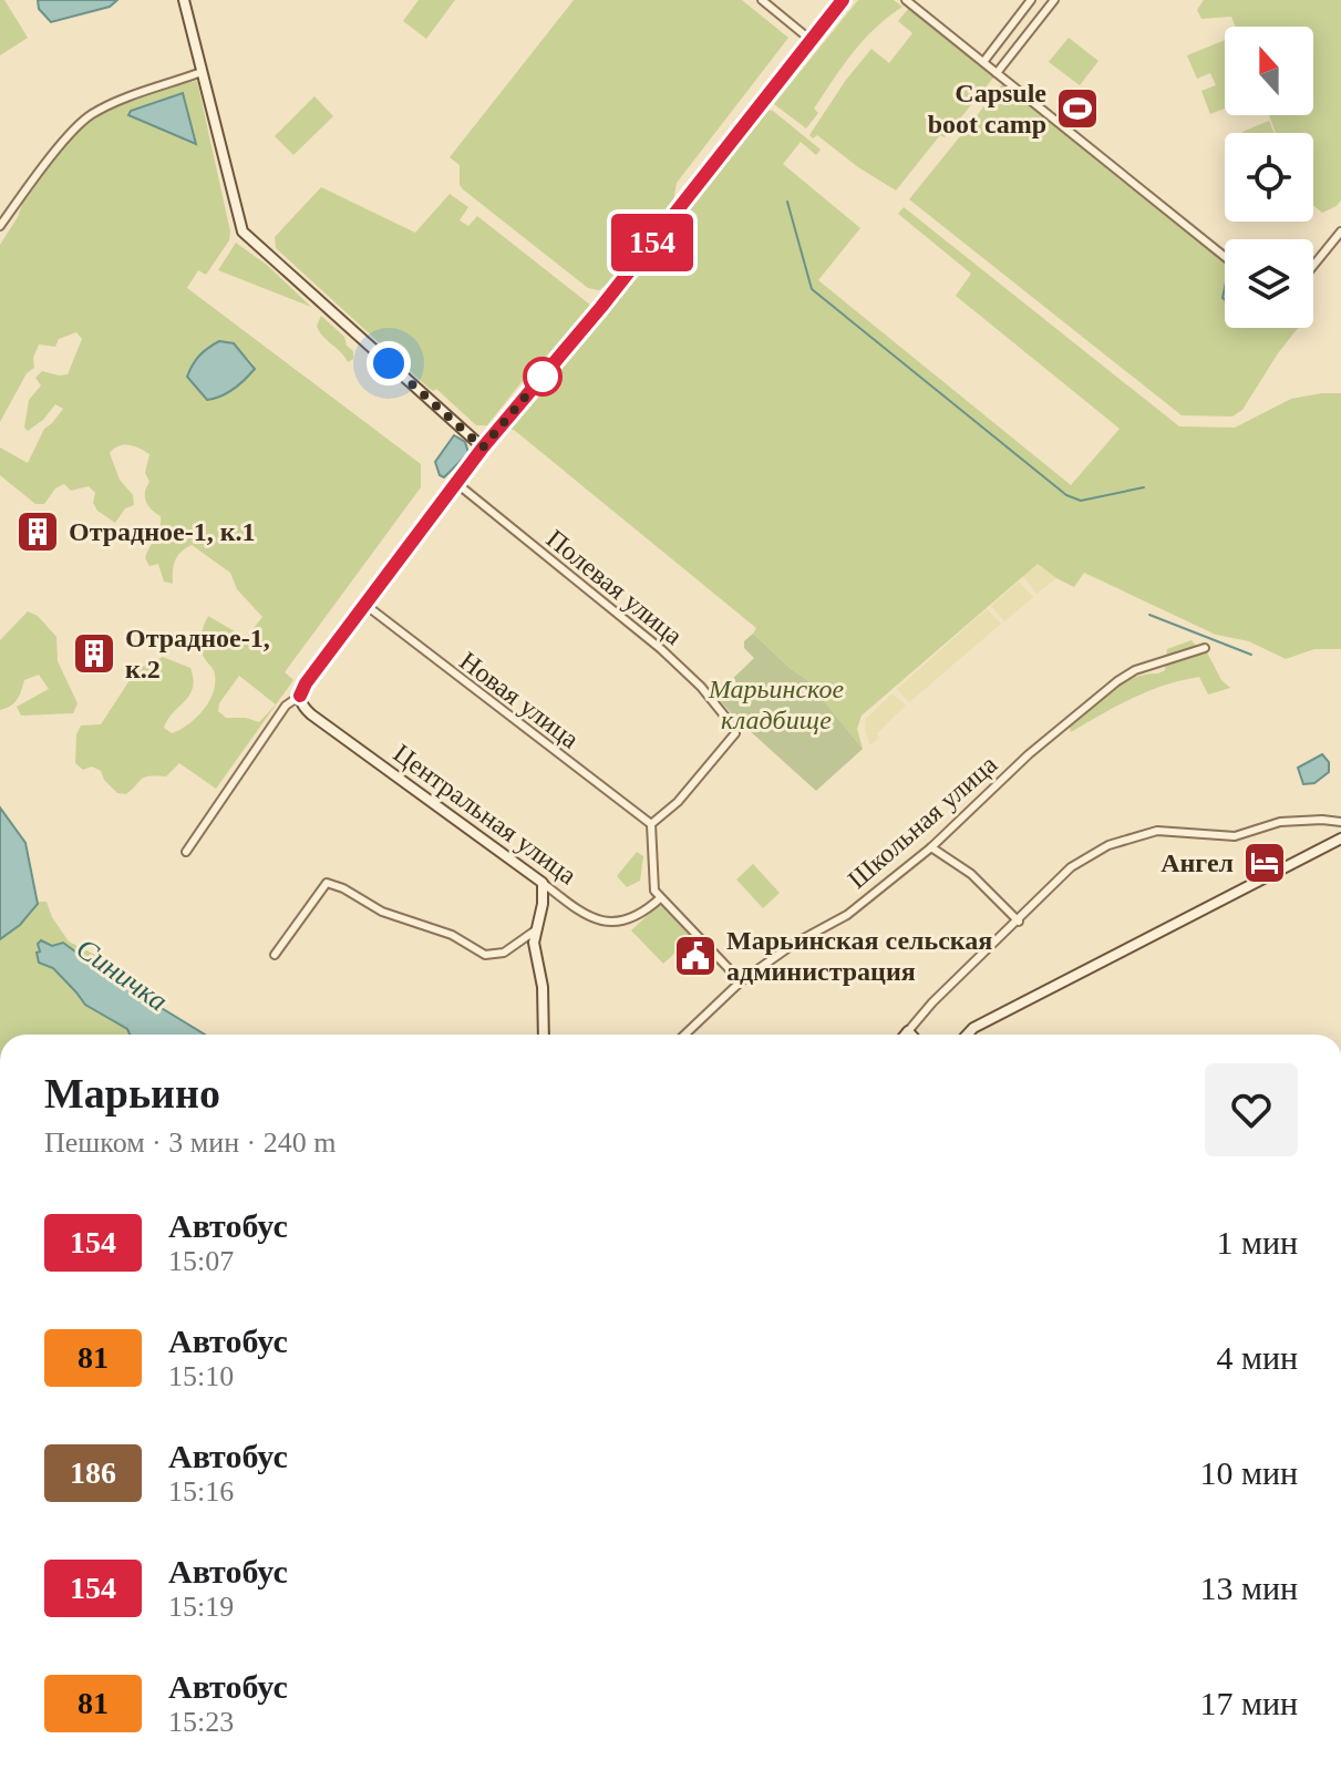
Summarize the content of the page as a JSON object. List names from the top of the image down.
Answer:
{
  "streets": {
    "street": [
      "Полевая улица",
      "Новая улица",
      "Центральная улица",
      "Школьная улица"
    ]
  },
  "crossings": [
    ["Полевая улица", "Новая улица"]
  ],
  "water": ["Синичка"],
  "parks": ["Марьинское кладбище"],
  "places": {
    "sports": ["Capsule boot camp"],
    "building": ["Отрадное-1, к.1", "Отрадное-1, к.2"],
    "hotel": ["Ангел"],
    "public building": ["Марьинская сельская администрация"]
  },
  "lines": ["bus line 154"],
  "north": "top",
  "page": {
    "on_map": "154",
    "heading": ["Марьино", "Пешком · 3 мин · 240 m"],
    "list": [
      {
        "mark": "154",
        "name": "Автобус",
        "note": "15:07",
        "value": "1 мин"
      },
      {
        "mark": "81",
        "name": "Автобус",
        "note": "15:10",
        "value": "4 мин"
      },
      {
        "mark": "186",
        "name": "Автобус",
        "note": "15:16",
        "value": "10 мин"
      },
      {
        "mark": "154",
        "name": "Автобус",
        "note": "15:19",
        "value": "13 мин"
      },
      {
        "mark": "81",
        "name": "Автобус",
        "note": "15:23",
        "value": "17 мин"
      }
    ]
  }
}
